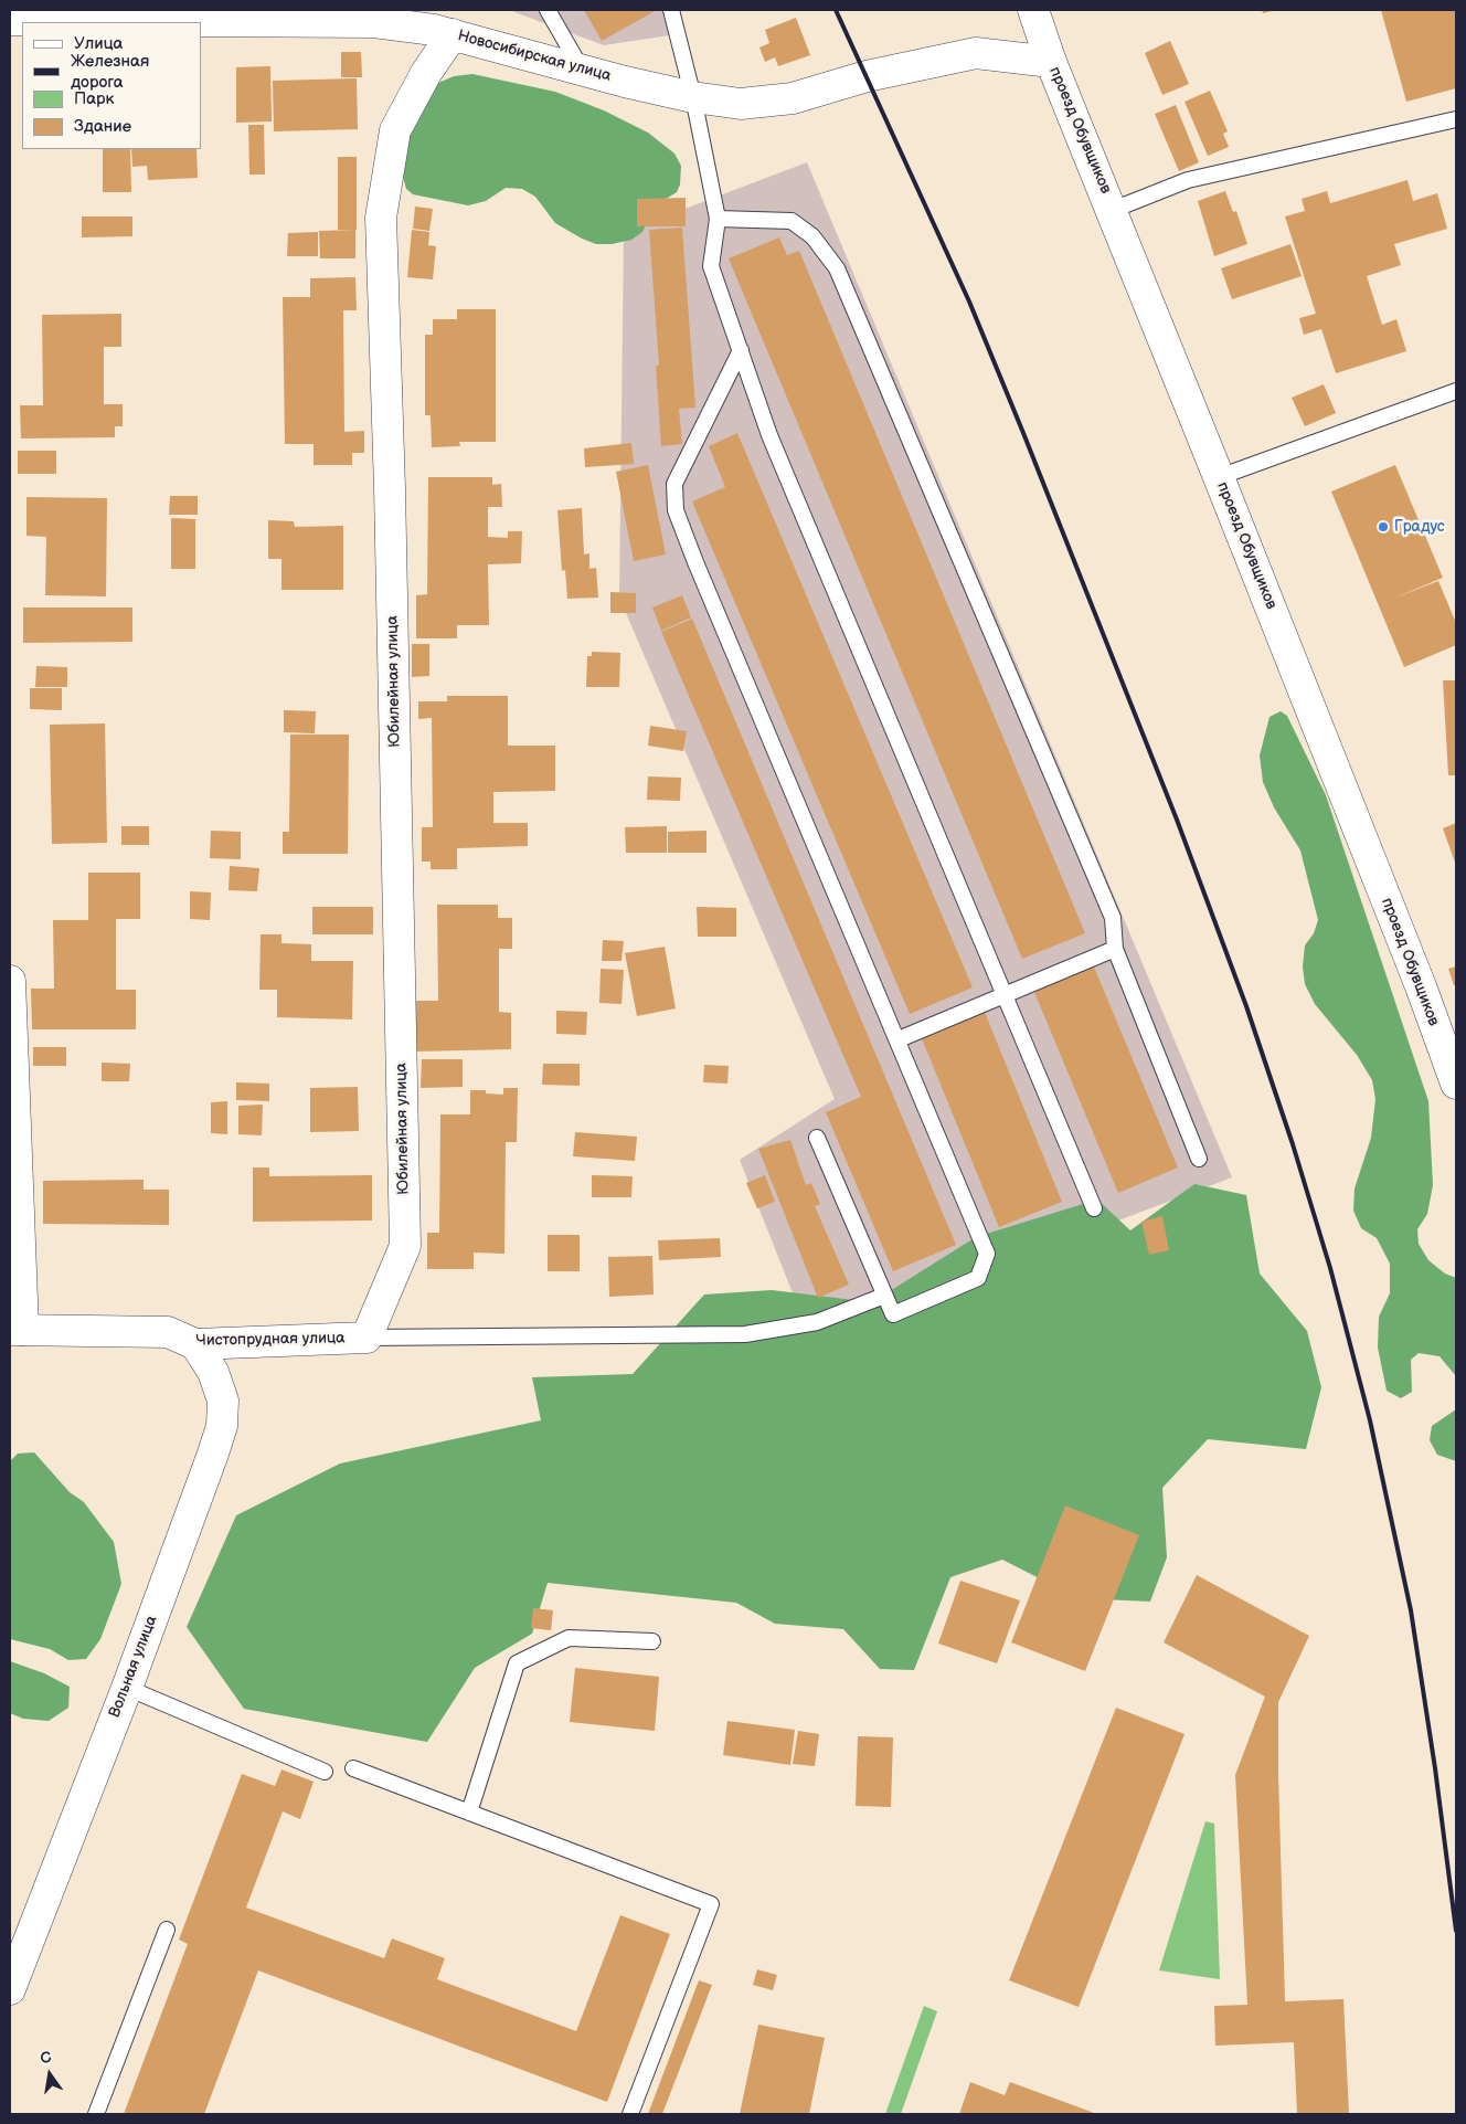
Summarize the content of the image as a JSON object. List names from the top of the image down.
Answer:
{
  "streets": {
    "street": [
      "Новосибирская улица",
      "проезд Обувщиков",
      "Юбилейная улица",
      "Чистопрудная улица",
      "Вольная улица"
    ]
  },
  "crossings": [
    ["Новосибирская улица", "проезд Обувщиков"],
    ["Новосибирская улица", "Юбилейная улица"],
    ["Юбилейная улица", "Чистопрудная улица"],
    ["Чистопрудная улица", "Вольная улица"]
  ],
  "places": ["Градус"],
  "legend": [
    "Улица",
    "Железная дорога",
    "Парк",
    "Здание"
  ],
  "north": "top"
}
